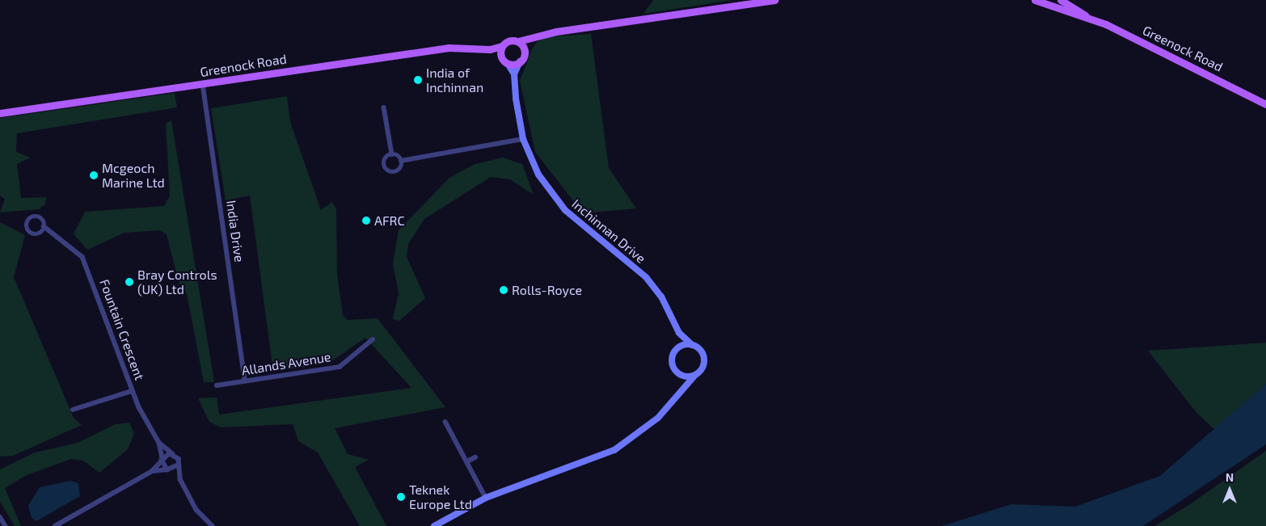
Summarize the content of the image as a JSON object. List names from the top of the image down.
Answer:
{
  "streets": {
    "main road": ["Greenock Road"],
    "street": [
      "India Drive",
      "Inchinnan Drive",
      "Fountain Crescent",
      "Allands Avenue"
    ]
  },
  "crossings": [
    ["Greenock Road", "India Drive"],
    ["Greenock Road", "Inchinnan Drive"],
    ["India Drive", "Allands Avenue"]
  ],
  "places": [
    "India of Inchinnan",
    "Mcgeoch Marine Ltd",
    "AFRC",
    "Bray Controls (UK) Ltd",
    "Rolls-Royce",
    "Teknek Europe Ltd"
  ],
  "north": "top"
}
